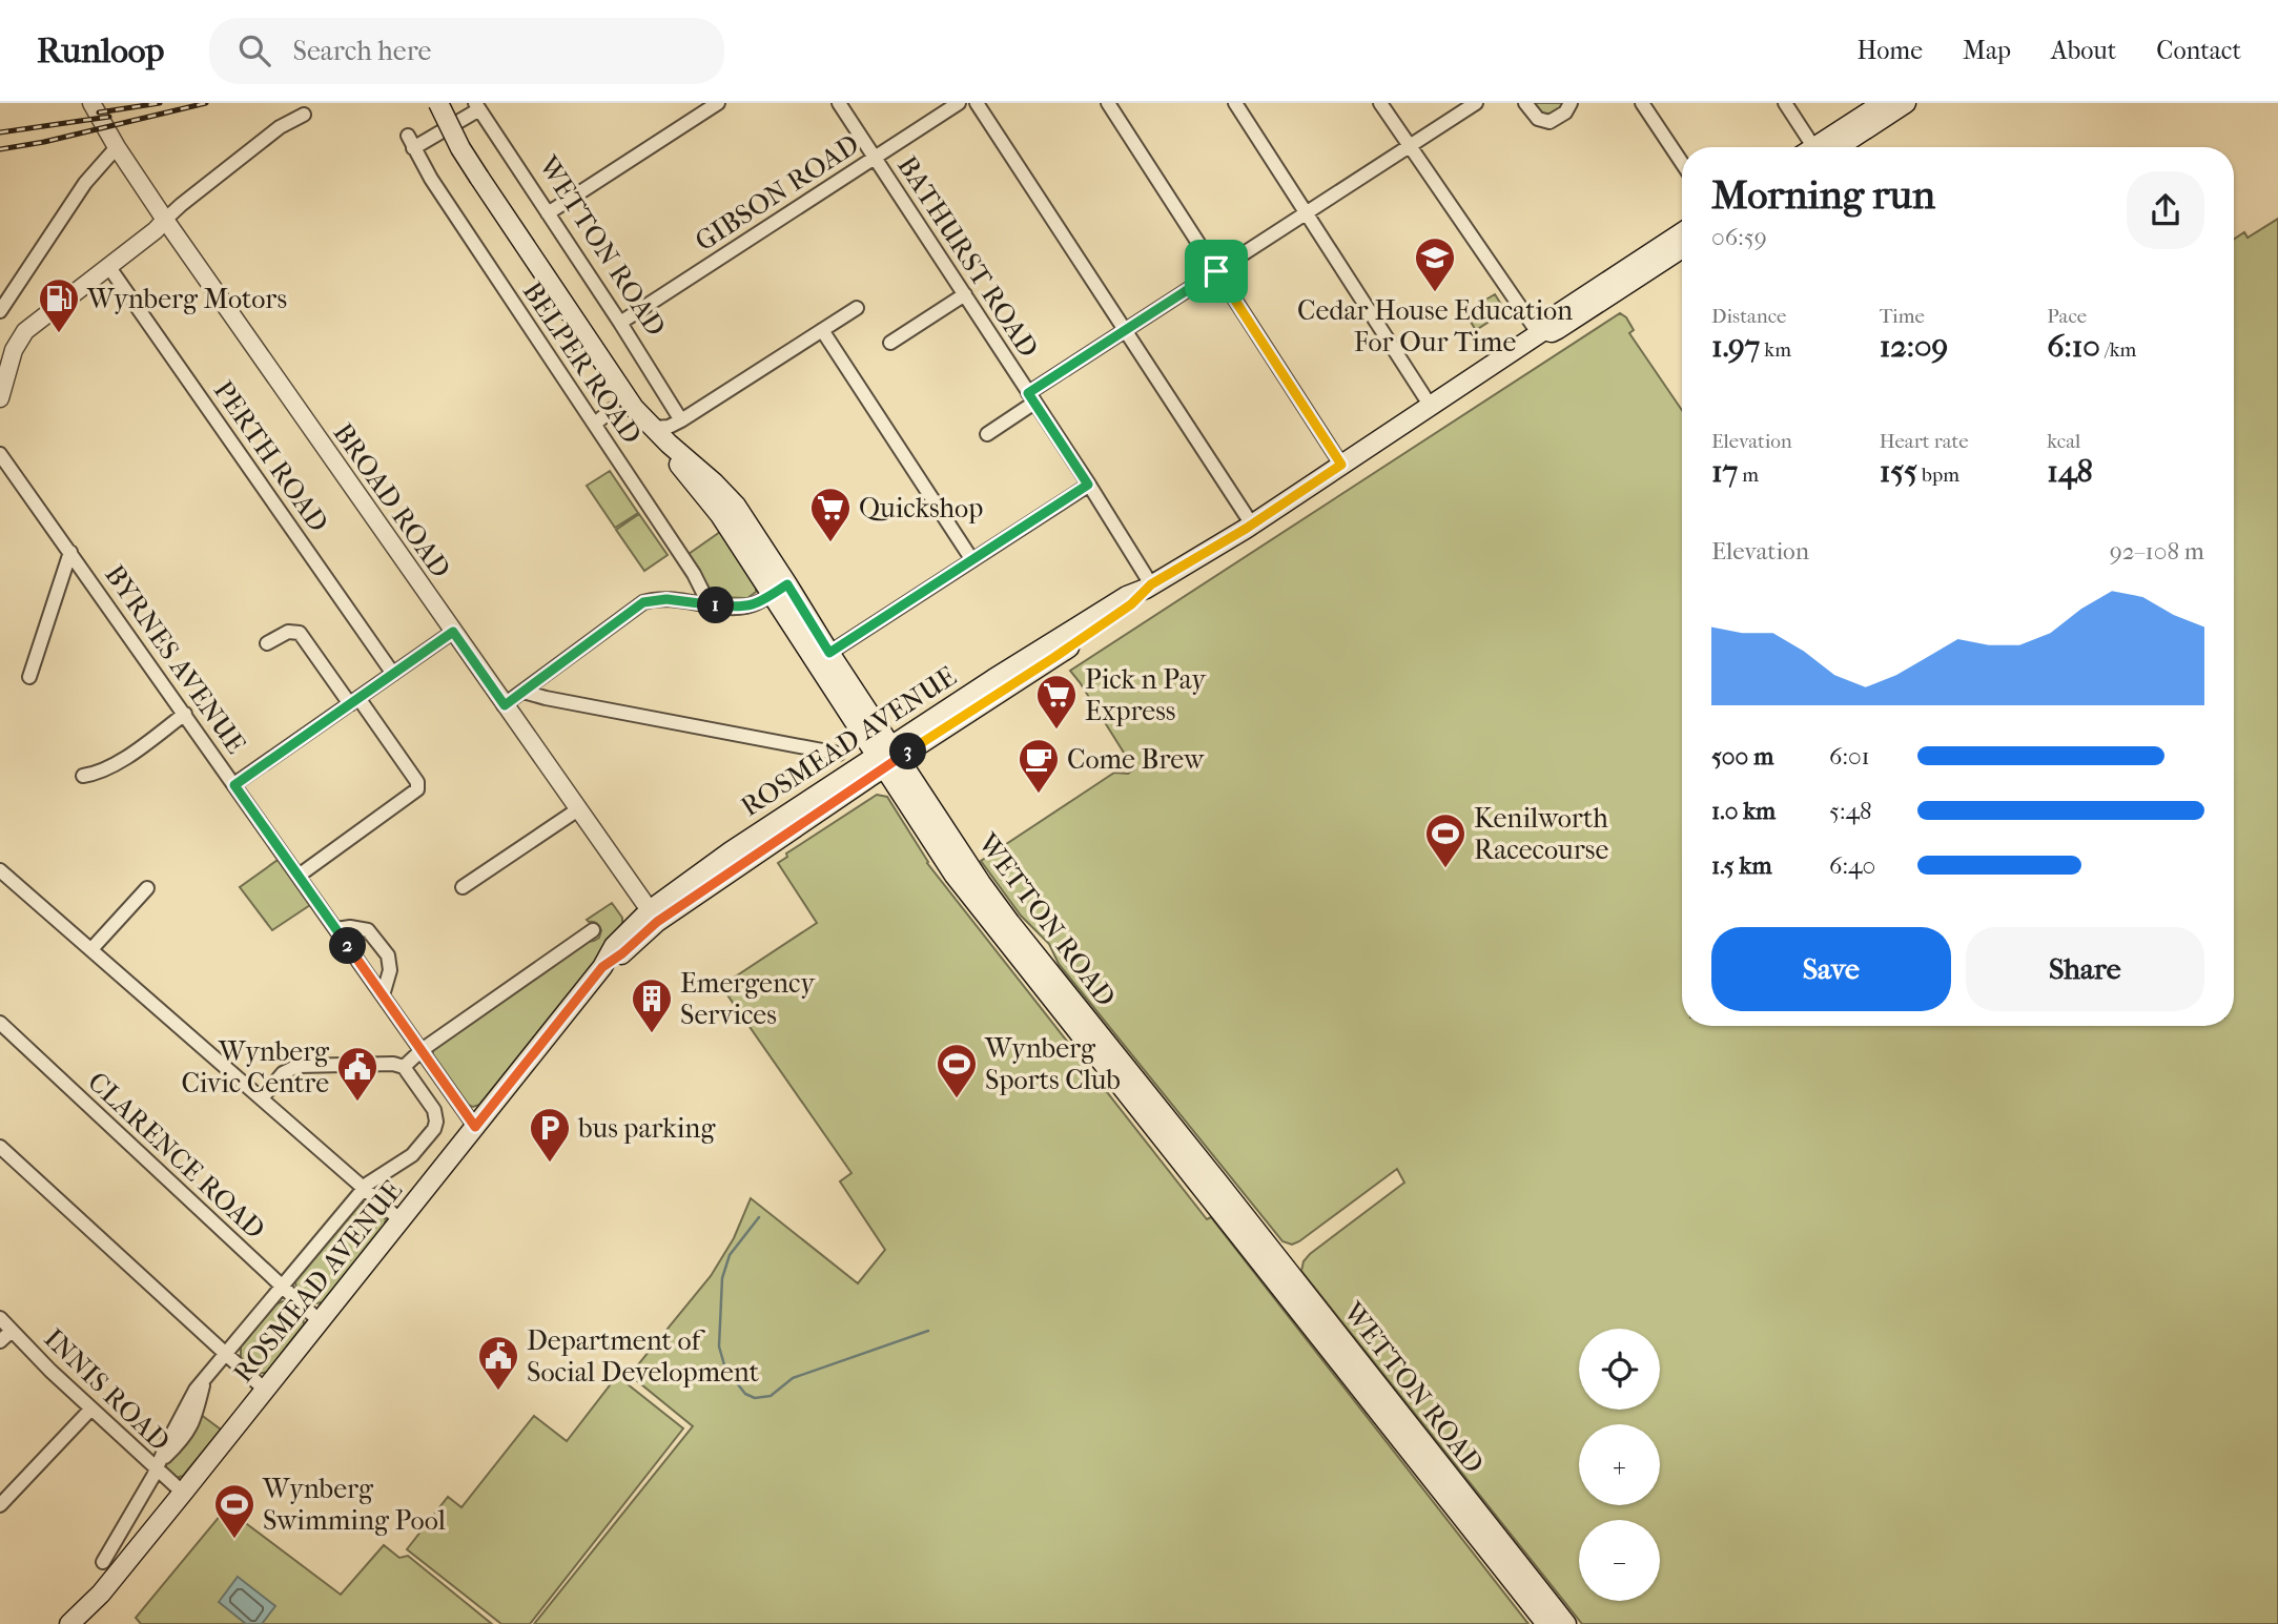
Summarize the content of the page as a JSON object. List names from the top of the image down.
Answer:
{
  "streets": {
    "main road": ["WETTON ROAD", "ROSMEAD AVENUE"],
    "street": [
      "GIBSON ROAD",
      "BATHURST ROAD",
      "BELPER ROAD",
      "PERTH ROAD",
      "BROAD ROAD",
      "BYRNES AVENUE",
      "CLARENCE ROAD",
      "INNIS ROAD"
    ]
  },
  "crossings": [
    ["GIBSON ROAD", "WETTON ROAD"],
    ["GIBSON ROAD", "BATHURST ROAD"],
    ["WETTON ROAD", "BELPER ROAD"],
    ["WETTON ROAD", "ROSMEAD AVENUE"],
    ["BATHURST ROAD", "ROSMEAD AVENUE"],
    ["BROAD ROAD", "ROSMEAD AVENUE"],
    ["BYRNES AVENUE", "ROSMEAD AVENUE"],
    ["ROSMEAD AVENUE", "CLARENCE ROAD"],
    ["ROSMEAD AVENUE", "INNIS ROAD"]
  ],
  "places": {
    "school or university": ["Cedar House Education For Our Time"],
    "fuel station": ["Wynberg Motors"],
    "supermarket": ["Quickshop", "Pick n Pay Express"],
    "cafe": ["Come Brew"],
    "sports": ["Kenilworth Racecourse", "Wynberg Sports Club", "Wynberg Swimming Pool"],
    "building": ["Emergency Services"],
    "public building": ["Wynberg Civic Centre", "Department of Social Development"],
    "parking": ["bus parking"]
  },
  "page": {
    "header": "Runloop",
    "search": "Search here",
    "nav": [
      "Home",
      "Map",
      "About",
      "Contact"
    ],
    "heading": ["Morning run", "06:59"],
    "stats": [
      ["Distance", "1.97 km"],
      ["Time", "12:09"],
      ["Pace", "6:10 /km"],
      ["Elevation", "17 m"],
      ["Heart rate", "155 bpm"],
      ["kcal", "148"]
    ],
    "chart": ["Elevation", "92–108 m"],
    "pins": ["1", "3", "2"],
    "list": [
      {
        "name": "500 m",
        "note": "6:01"
      },
      {
        "name": "1.0 km",
        "note": "5:48"
      },
      {
        "name": "1.5 km",
        "note": "6:40"
      }
    ],
    "buttons": ["Save", "Share"],
    "map_buttons": ["+", "−"]
  }
}
